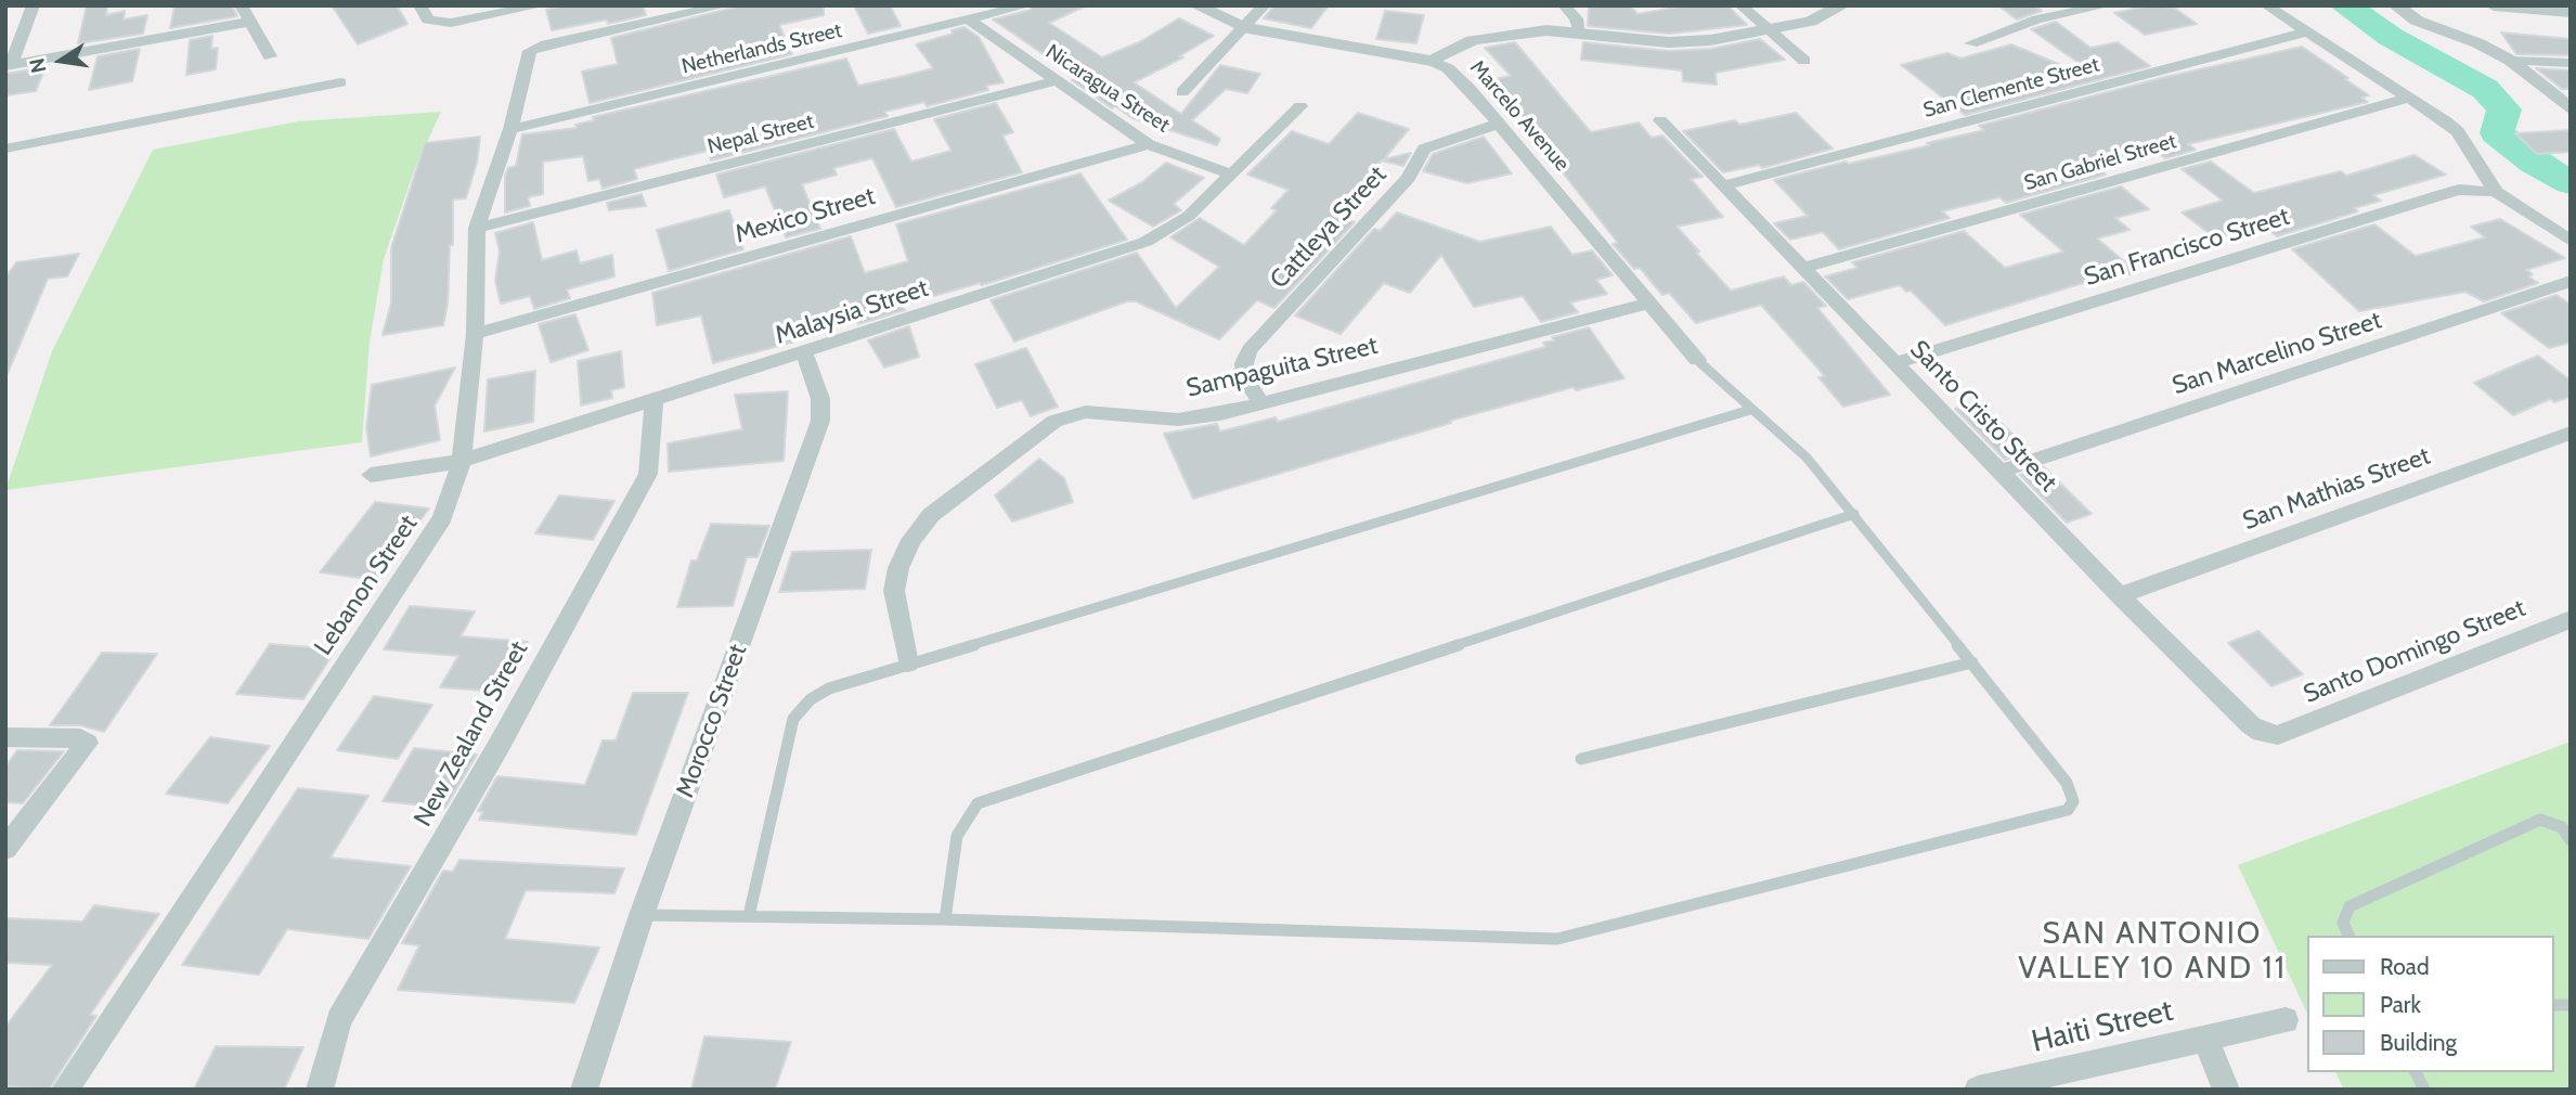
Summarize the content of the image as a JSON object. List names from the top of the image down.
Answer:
{
  "streets": {
    "street": [
      "Netherlands Street",
      "San Clemente Street",
      "Nicaragua Street",
      "Marcelo Avenue",
      "Nepal Street",
      "San Gabriel Street",
      "Mexico Street",
      "Cattleya Street",
      "San Francisco Street",
      "Malaysia Street",
      "San Marcelino Street",
      "Sampaguita Street",
      "Santo Cristo Street",
      "San Mathias Street",
      "Lebanon Street",
      "Santo Domingo Street",
      "Morocco Street",
      "New Zealand Street",
      "Haiti Street"
    ]
  },
  "crossings": [
    ["Netherlands Street", "Nicaragua Street"],
    ["Netherlands Street", "Lebanon Street"],
    ["San Clemente Street", "Santo Cristo Street"],
    ["Nicaragua Street", "Nepal Street"],
    ["Nicaragua Street", "Mexico Street"],
    ["Nicaragua Street", "Malaysia Street"],
    ["Marcelo Avenue", "Cattleya Street"],
    ["Marcelo Avenue", "Sampaguita Street"],
    ["Nepal Street", "Lebanon Street"],
    ["San Gabriel Street", "Santo Cristo Street"],
    ["Mexico Street", "Lebanon Street"],
    ["Cattleya Street", "Sampaguita Street"],
    ["San Francisco Street", "Santo Cristo Street"],
    ["Malaysia Street", "Lebanon Street"],
    ["Malaysia Street", "Morocco Street"],
    ["Malaysia Street", "New Zealand Street"],
    ["San Marcelino Street", "Santo Cristo Street"],
    ["Santo Cristo Street", "San Mathias Street"],
    ["Santo Cristo Street", "Santo Domingo Street"]
  ],
  "districts": ["SAN ANTONIO VALLEY 10 AND 11"],
  "legend": ["Road", "Park", "Building"],
  "north": "left"
}
